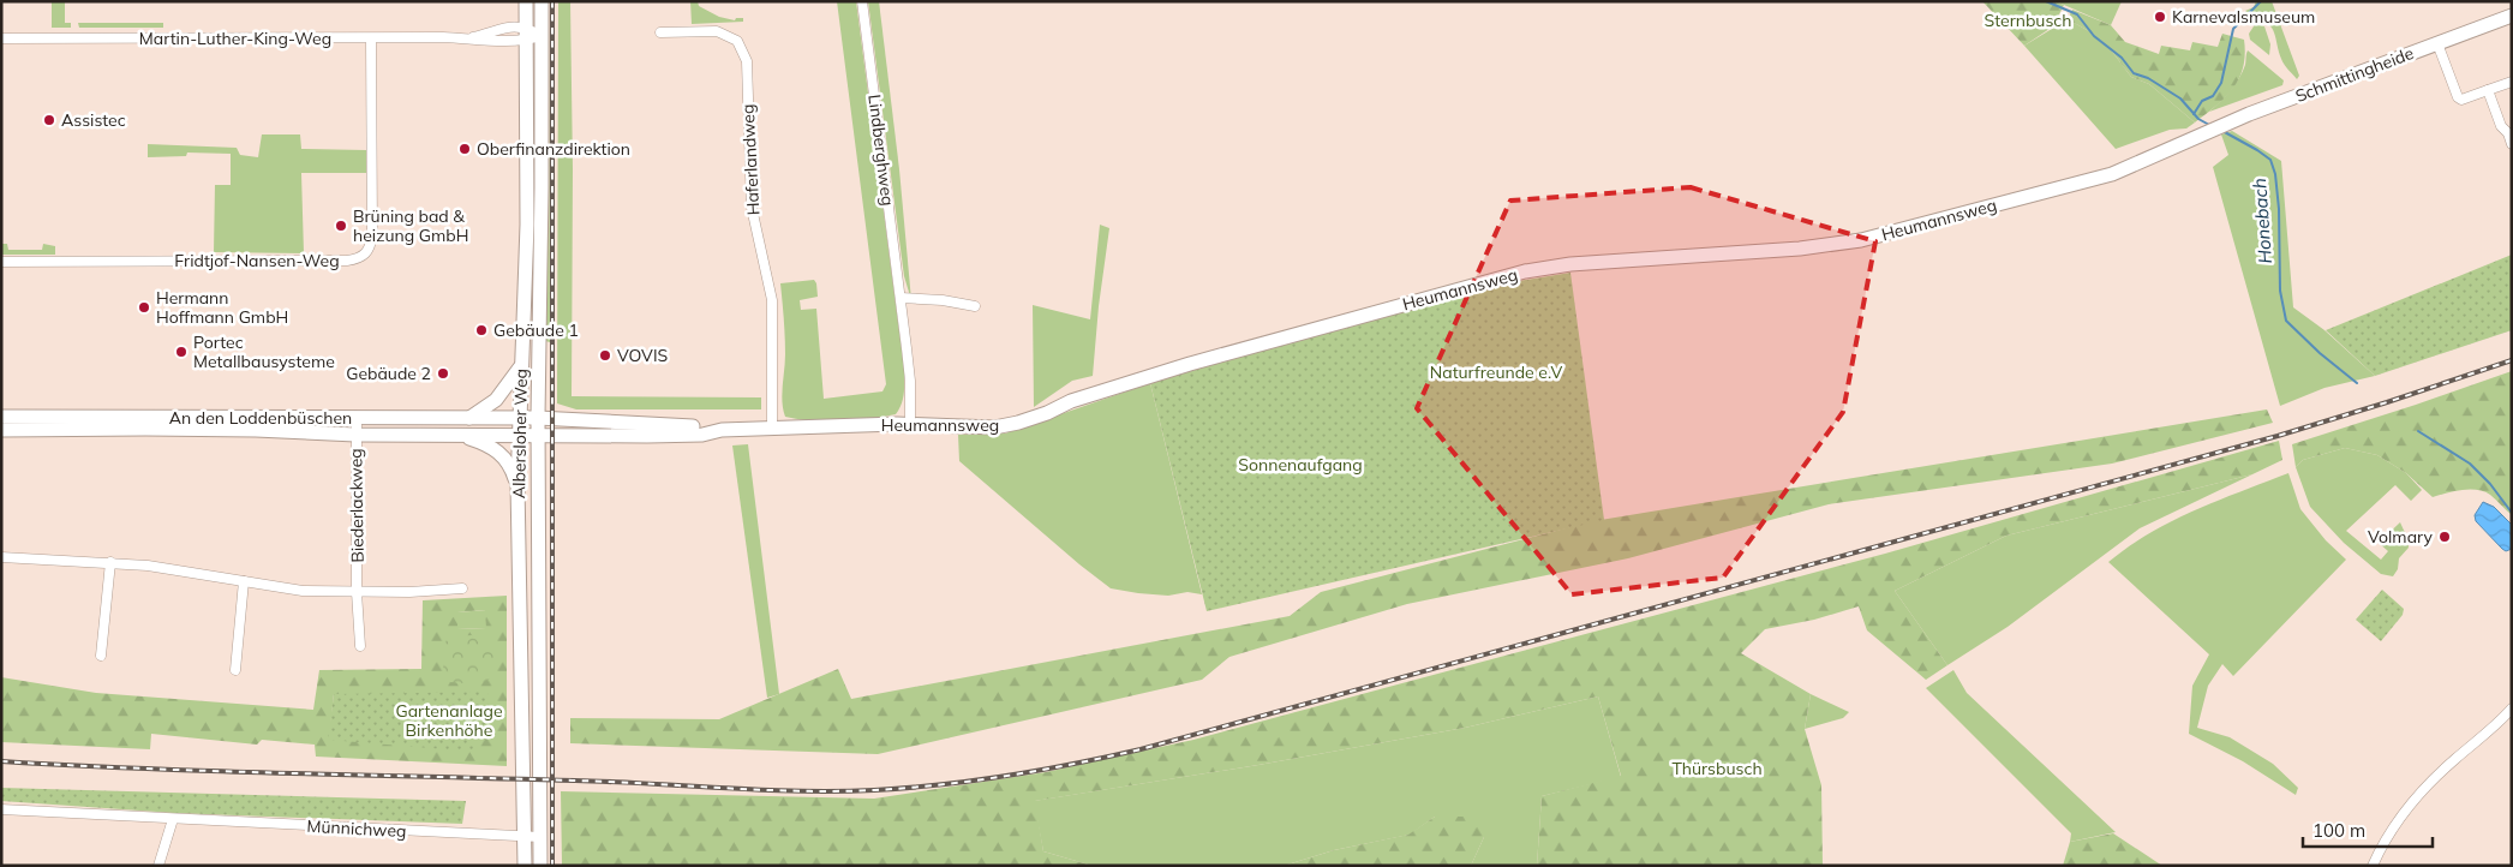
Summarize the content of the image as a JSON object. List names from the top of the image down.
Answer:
{
  "streets": {
    "main road": [
      "Schmittingheide",
      "Heumannsweg",
      "An den Loddenbüschen",
      "Albersloher Weg"
    ],
    "street": [
      "Martin-Luther-King-Weg",
      "Lindberghweg",
      "Haferlandweg",
      "Fridtjof-Nansen-Weg",
      "Biederlackweg",
      "Münnichweg"
    ]
  },
  "crossings": [
    ["Martin-Luther-King-Weg", "Fridtjof-Nansen-Weg"],
    ["Martin-Luther-King-Weg", "Albersloher Weg"],
    ["Schmittingheide", "Heumannsweg"],
    ["Lindberghweg", "Heumannsweg"],
    ["Haferlandweg", "Heumannsweg"],
    ["Heumannsweg", "An den Loddenbüschen"],
    ["Heumannsweg", "Albersloher Weg"],
    ["An den Loddenbüschen", "Albersloher Weg"],
    ["An den Loddenbüschen", "Biederlackweg"],
    ["Albersloher Weg", "Münnichweg"]
  ],
  "water": ["Honebach"],
  "parks": [
    "Sternbusch",
    "Naturfreunde e.V",
    "Sonnenaufgang",
    "Gartenanlage Birkenhöhe",
    "Thürsbusch"
  ],
  "places": [
    "Karnevalsmuseum",
    "Assistec",
    "Oberfinanzdirektion",
    "Brüning bad & heizung GmbH",
    "Hermann Hoffmann GmbH",
    "Gebäude 1",
    "Portec Metallbausysteme",
    "VOVIS",
    "Gebäude 2",
    "Volmary"
  ],
  "scale_bar": "100 m"
}
